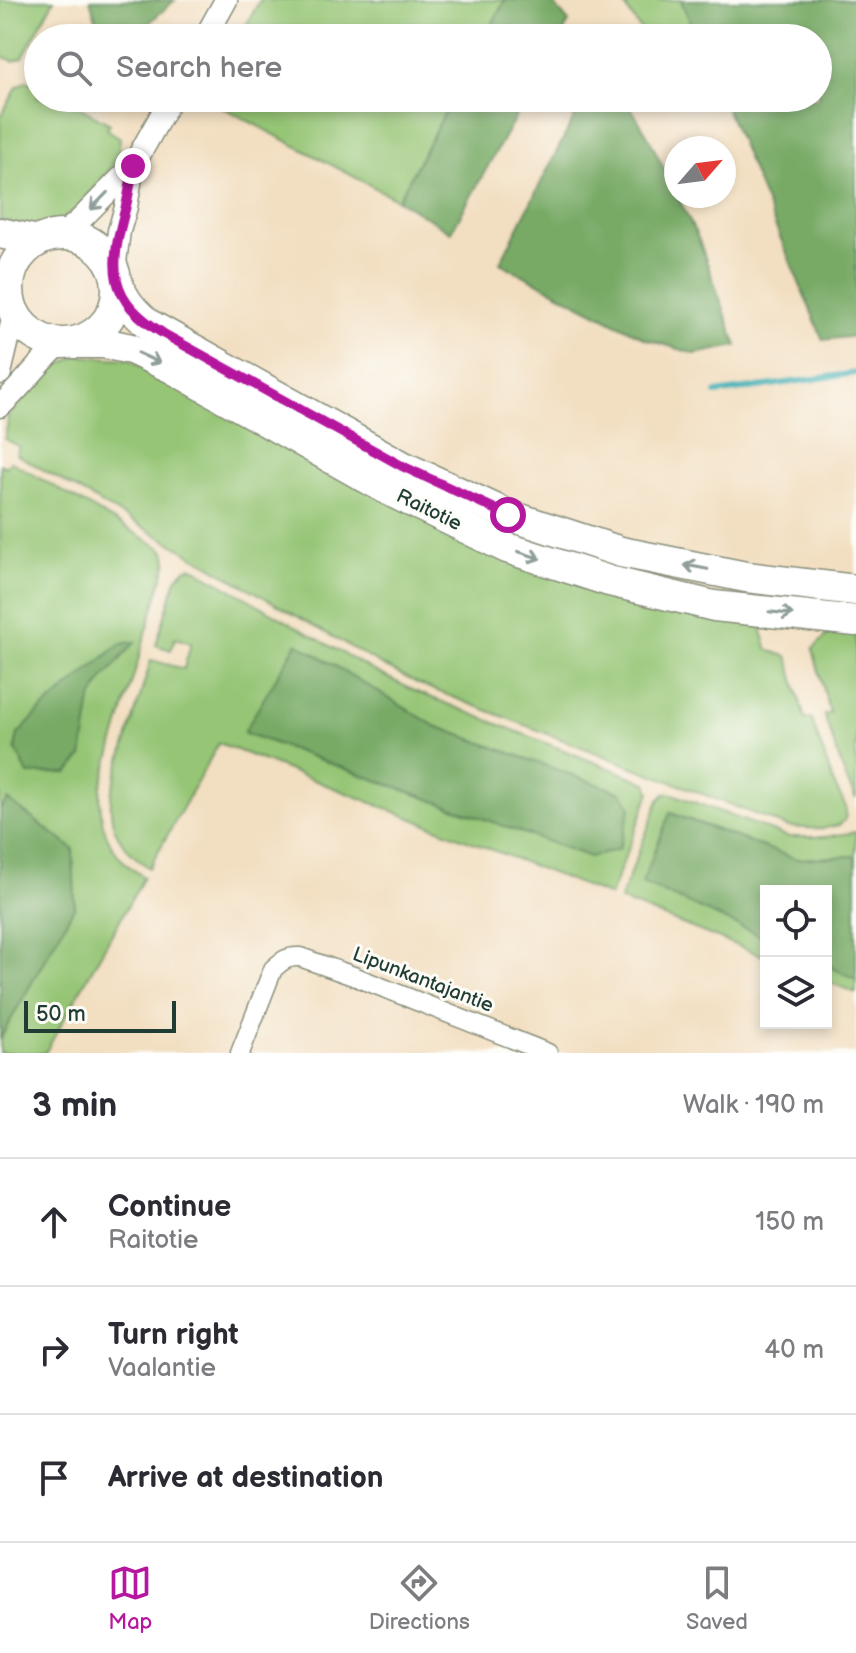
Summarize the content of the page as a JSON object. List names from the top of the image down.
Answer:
{
  "streets": {
    "main road": ["Raitotie"],
    "street": ["Lipunkantajantie"]
  },
  "scale_bar": "50 m",
  "north": "top right",
  "page": {
    "search": "Search here",
    "scale": "50 m",
    "heading": ["3 min", "Walk · 190 m"],
    "list": [
      ["Continue", "Raitotie", "150 m"],
      ["Turn right", "Vaalantie", "40 m"],
      "Arrive at destination"
    ],
    "nav": ["Map", "Directions", "Saved"]
  }
}
